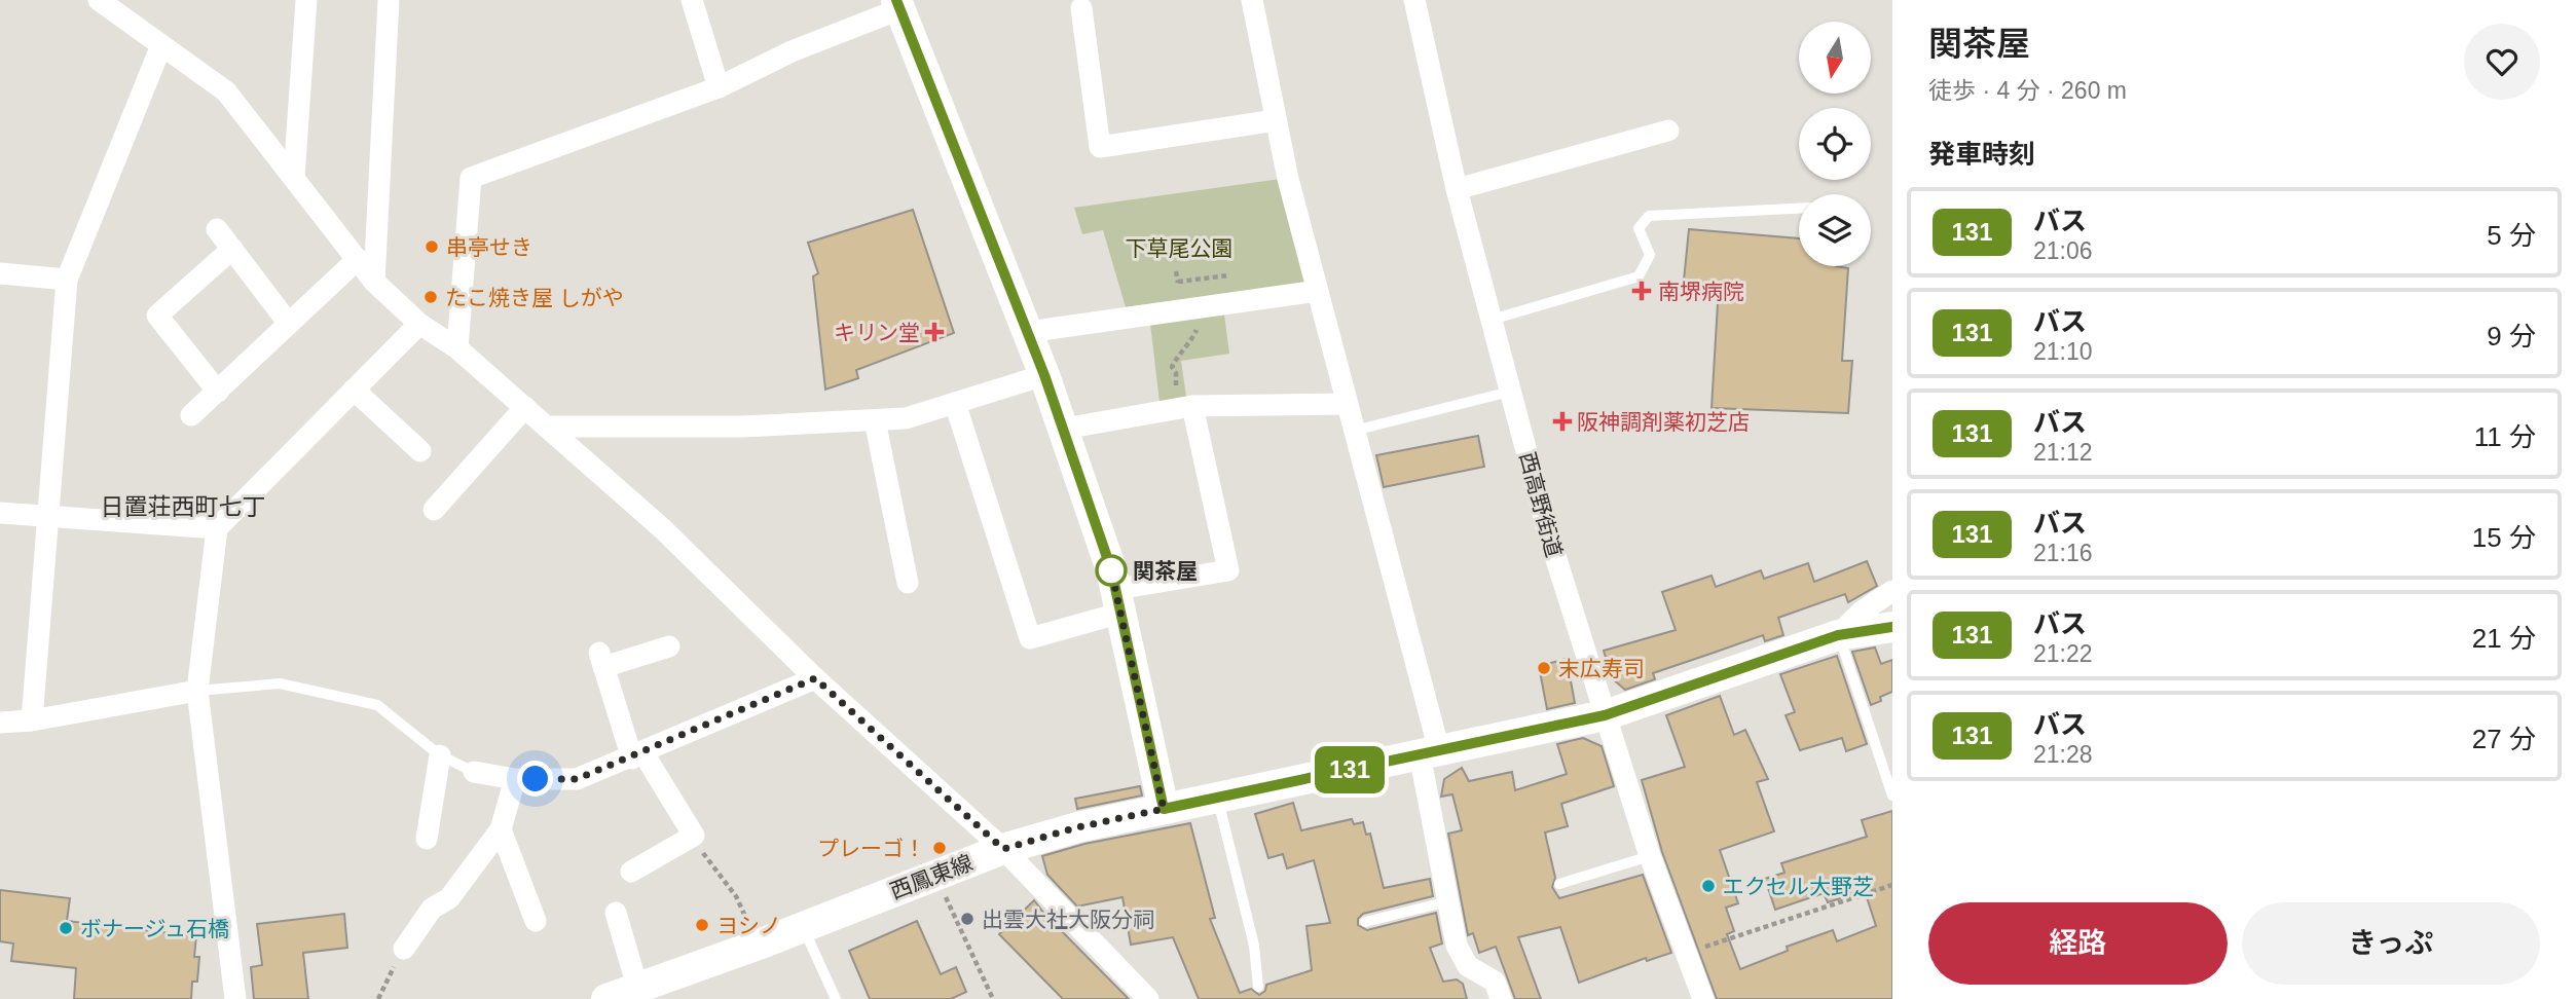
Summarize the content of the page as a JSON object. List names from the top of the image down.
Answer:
{
  "streets": {
    "main road": ["西鳳東線"],
    "street": ["西高野街道"]
  },
  "crossings": [
    ["西高野街道", "西鳳東線"]
  ],
  "districts": ["日置荘西町七丁"],
  "parks": ["下草尾公園"],
  "places": {
    "other": [
      "串亭せき",
      "たこ焼き屋 しがや",
      "関茶屋",
      "末広寿司",
      "プレーゴ！",
      "エクセル大野芝",
      "出雲大社大阪分祠",
      "ヨシノ",
      "ボナージュ石橋"
    ],
    "health": ["南堺病院", "キリン堂", "阪神調剤薬初芝店"]
  },
  "lines": ["bus line 131"],
  "north": "bottom",
  "page": {
    "on_map": "131",
    "heading": [
      ["関茶屋", "徒歩 · 4 分 · 260 m"],
      "発車時刻"
    ],
    "list": [
      {
        "mark": "131",
        "name": "バス",
        "note": "21:06",
        "value": "5 分"
      },
      {
        "mark": "131",
        "name": "バス",
        "note": "21:10",
        "value": "9 分"
      },
      {
        "mark": "131",
        "name": "バス",
        "note": "21:12",
        "value": "11 分"
      },
      {
        "mark": "131",
        "name": "バス",
        "note": "21:16",
        "value": "15 分"
      },
      {
        "mark": "131",
        "name": "バス",
        "note": "21:22",
        "value": "21 分"
      },
      {
        "mark": "131",
        "name": "バス",
        "note": "21:28",
        "value": "27 分"
      }
    ],
    "buttons": ["経路", "きっぷ"]
  }
}
